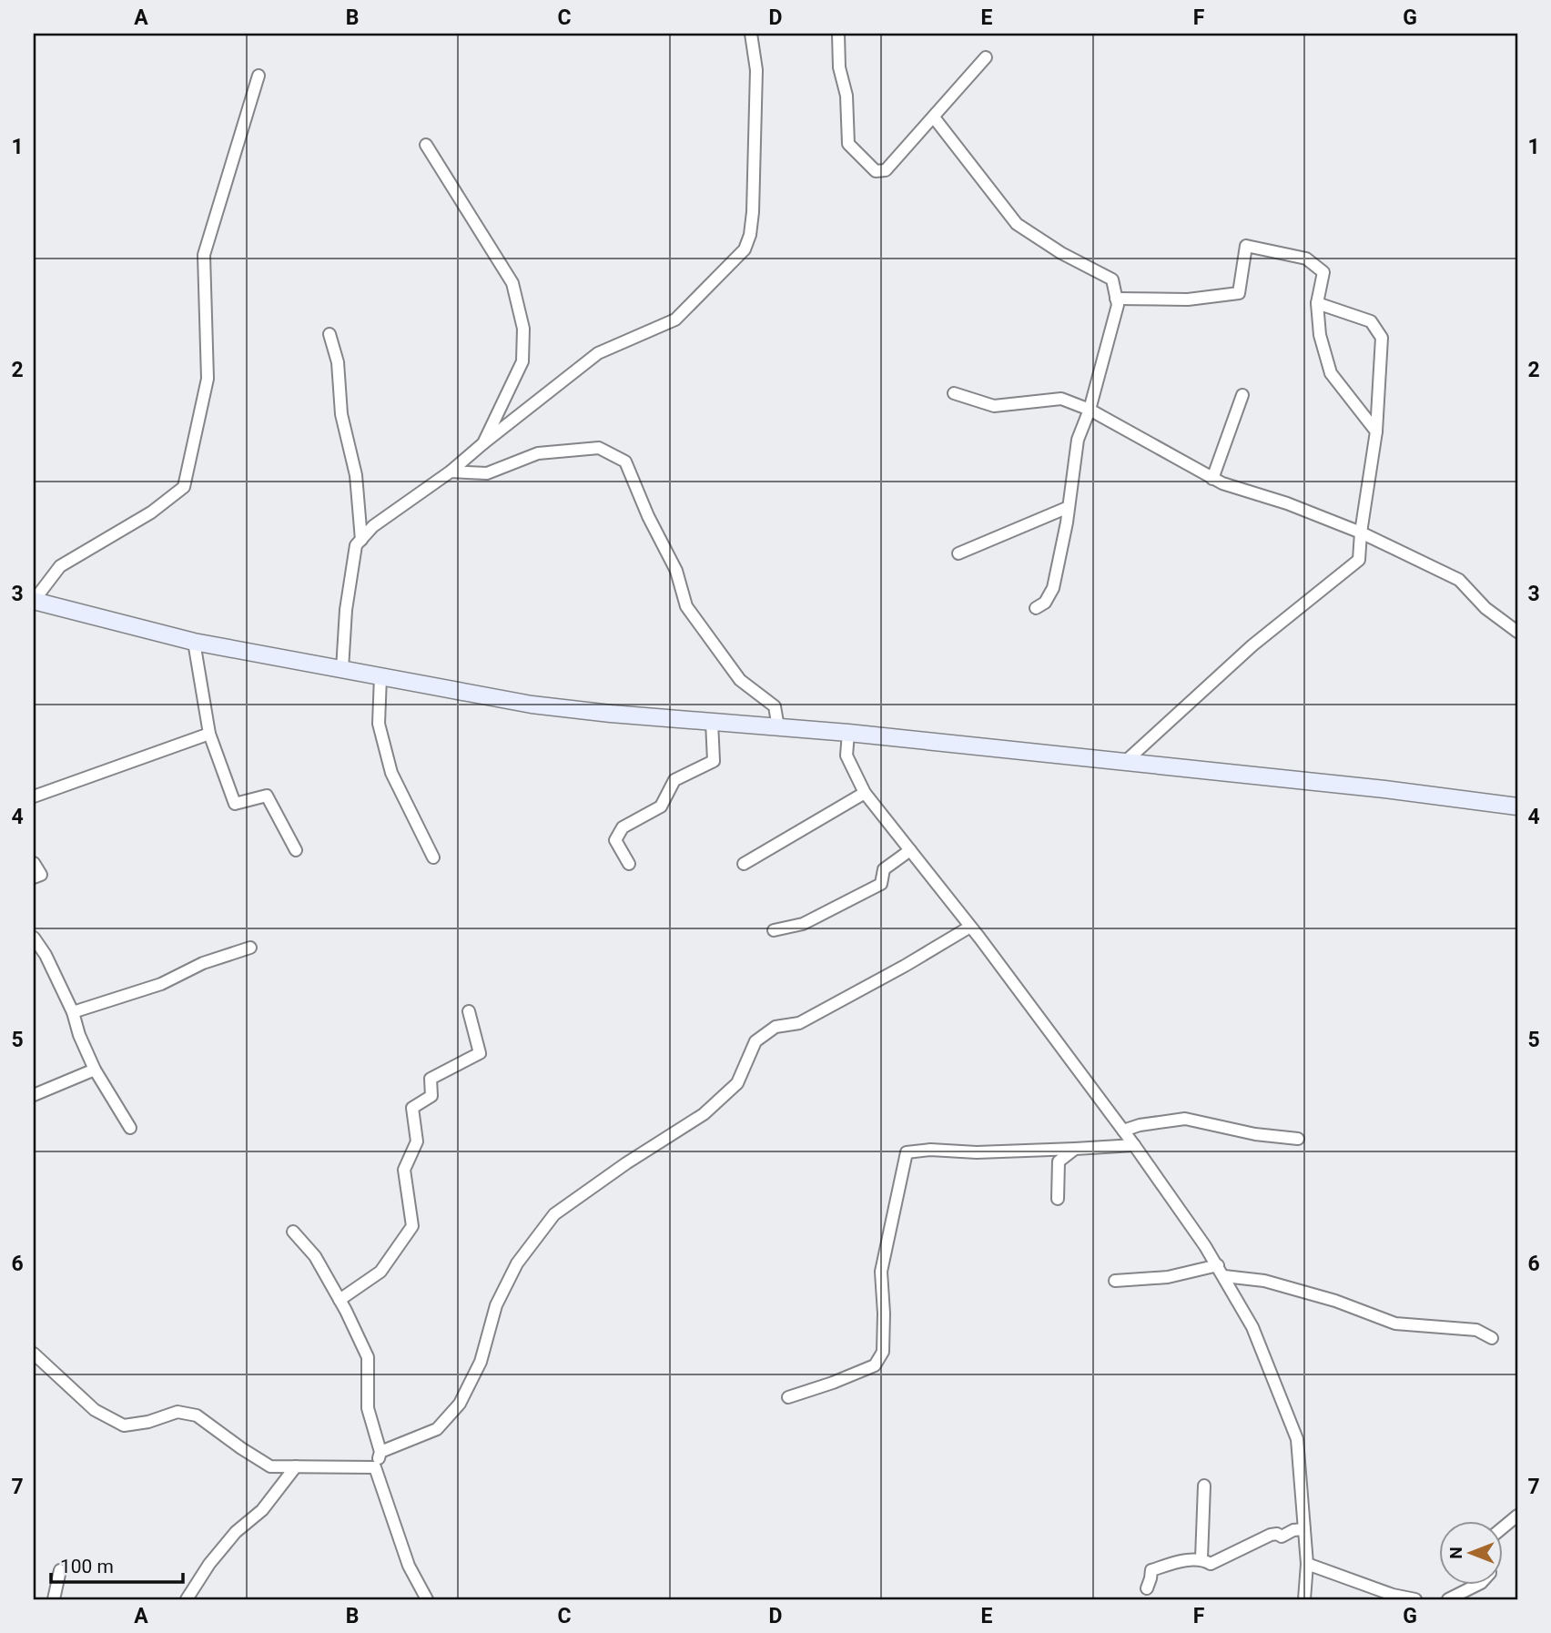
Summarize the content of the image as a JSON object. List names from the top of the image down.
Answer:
{
  "scale_bar": "100 m",
  "north": "left",
  "grid": {
    "columns": [
      "A",
      "B",
      "C",
      "D",
      "E",
      "F",
      "G"
    ],
    "rows": [
      "1",
      "2",
      "3",
      "4",
      "5",
      "6",
      "7"
    ]
  }
}
